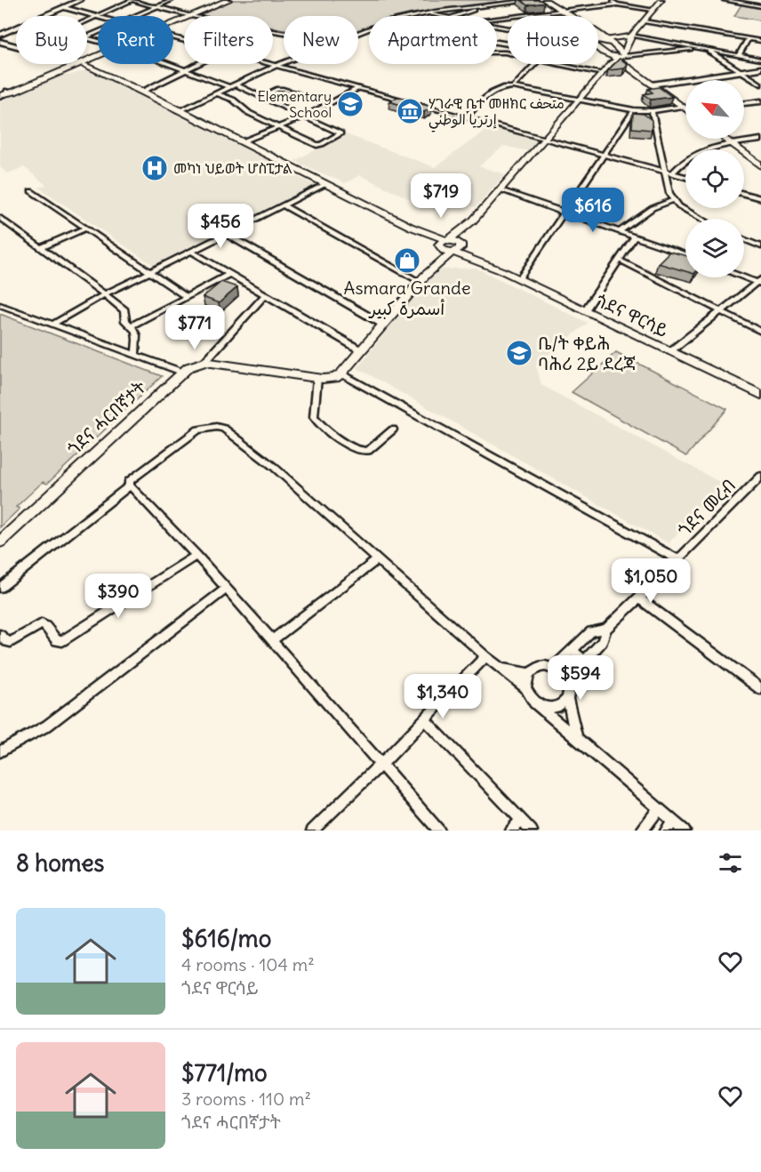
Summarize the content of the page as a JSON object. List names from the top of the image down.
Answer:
{
  "streets": {
    "main road": ["ጎደና ዋርሳይ", "ጎደና ሓርበኛታት"],
    "street": ["ጎደና መረብ"]
  },
  "places": {
    "school or university": ["Elementary School", "ቤ/ት ቀይሕ ባሕሪ 2ይ ደረጃ"],
    "museum": ["ሃገራዊ ቤተ መዘክር متحف إرتريا الوطني"],
    "hospital": ["መካነ ህይወት ሆስፒታል"],
    "shop": ["Asmara Grande أسمرة كبير"]
  },
  "north": "top left",
  "page": {
    "chip": [
      "Buy",
      "Rent",
      "Filters",
      "New",
      "Apartment",
      "House"
    ],
    "price": [
      "$719",
      "$616",
      "$456",
      "$771",
      "$1,050",
      "$390",
      "$594",
      "$1,340"
    ],
    "heading": "8 homes",
    "list": [
      {
        "name": "$616/mo",
        "note": "4 rooms · 104 m² · ጎደና ዋርሳይ"
      },
      {
        "name": "$771/mo",
        "note": "3 rooms · 110 m² · ጎደና ሓርበኛታት"
      }
    ]
  }
}
